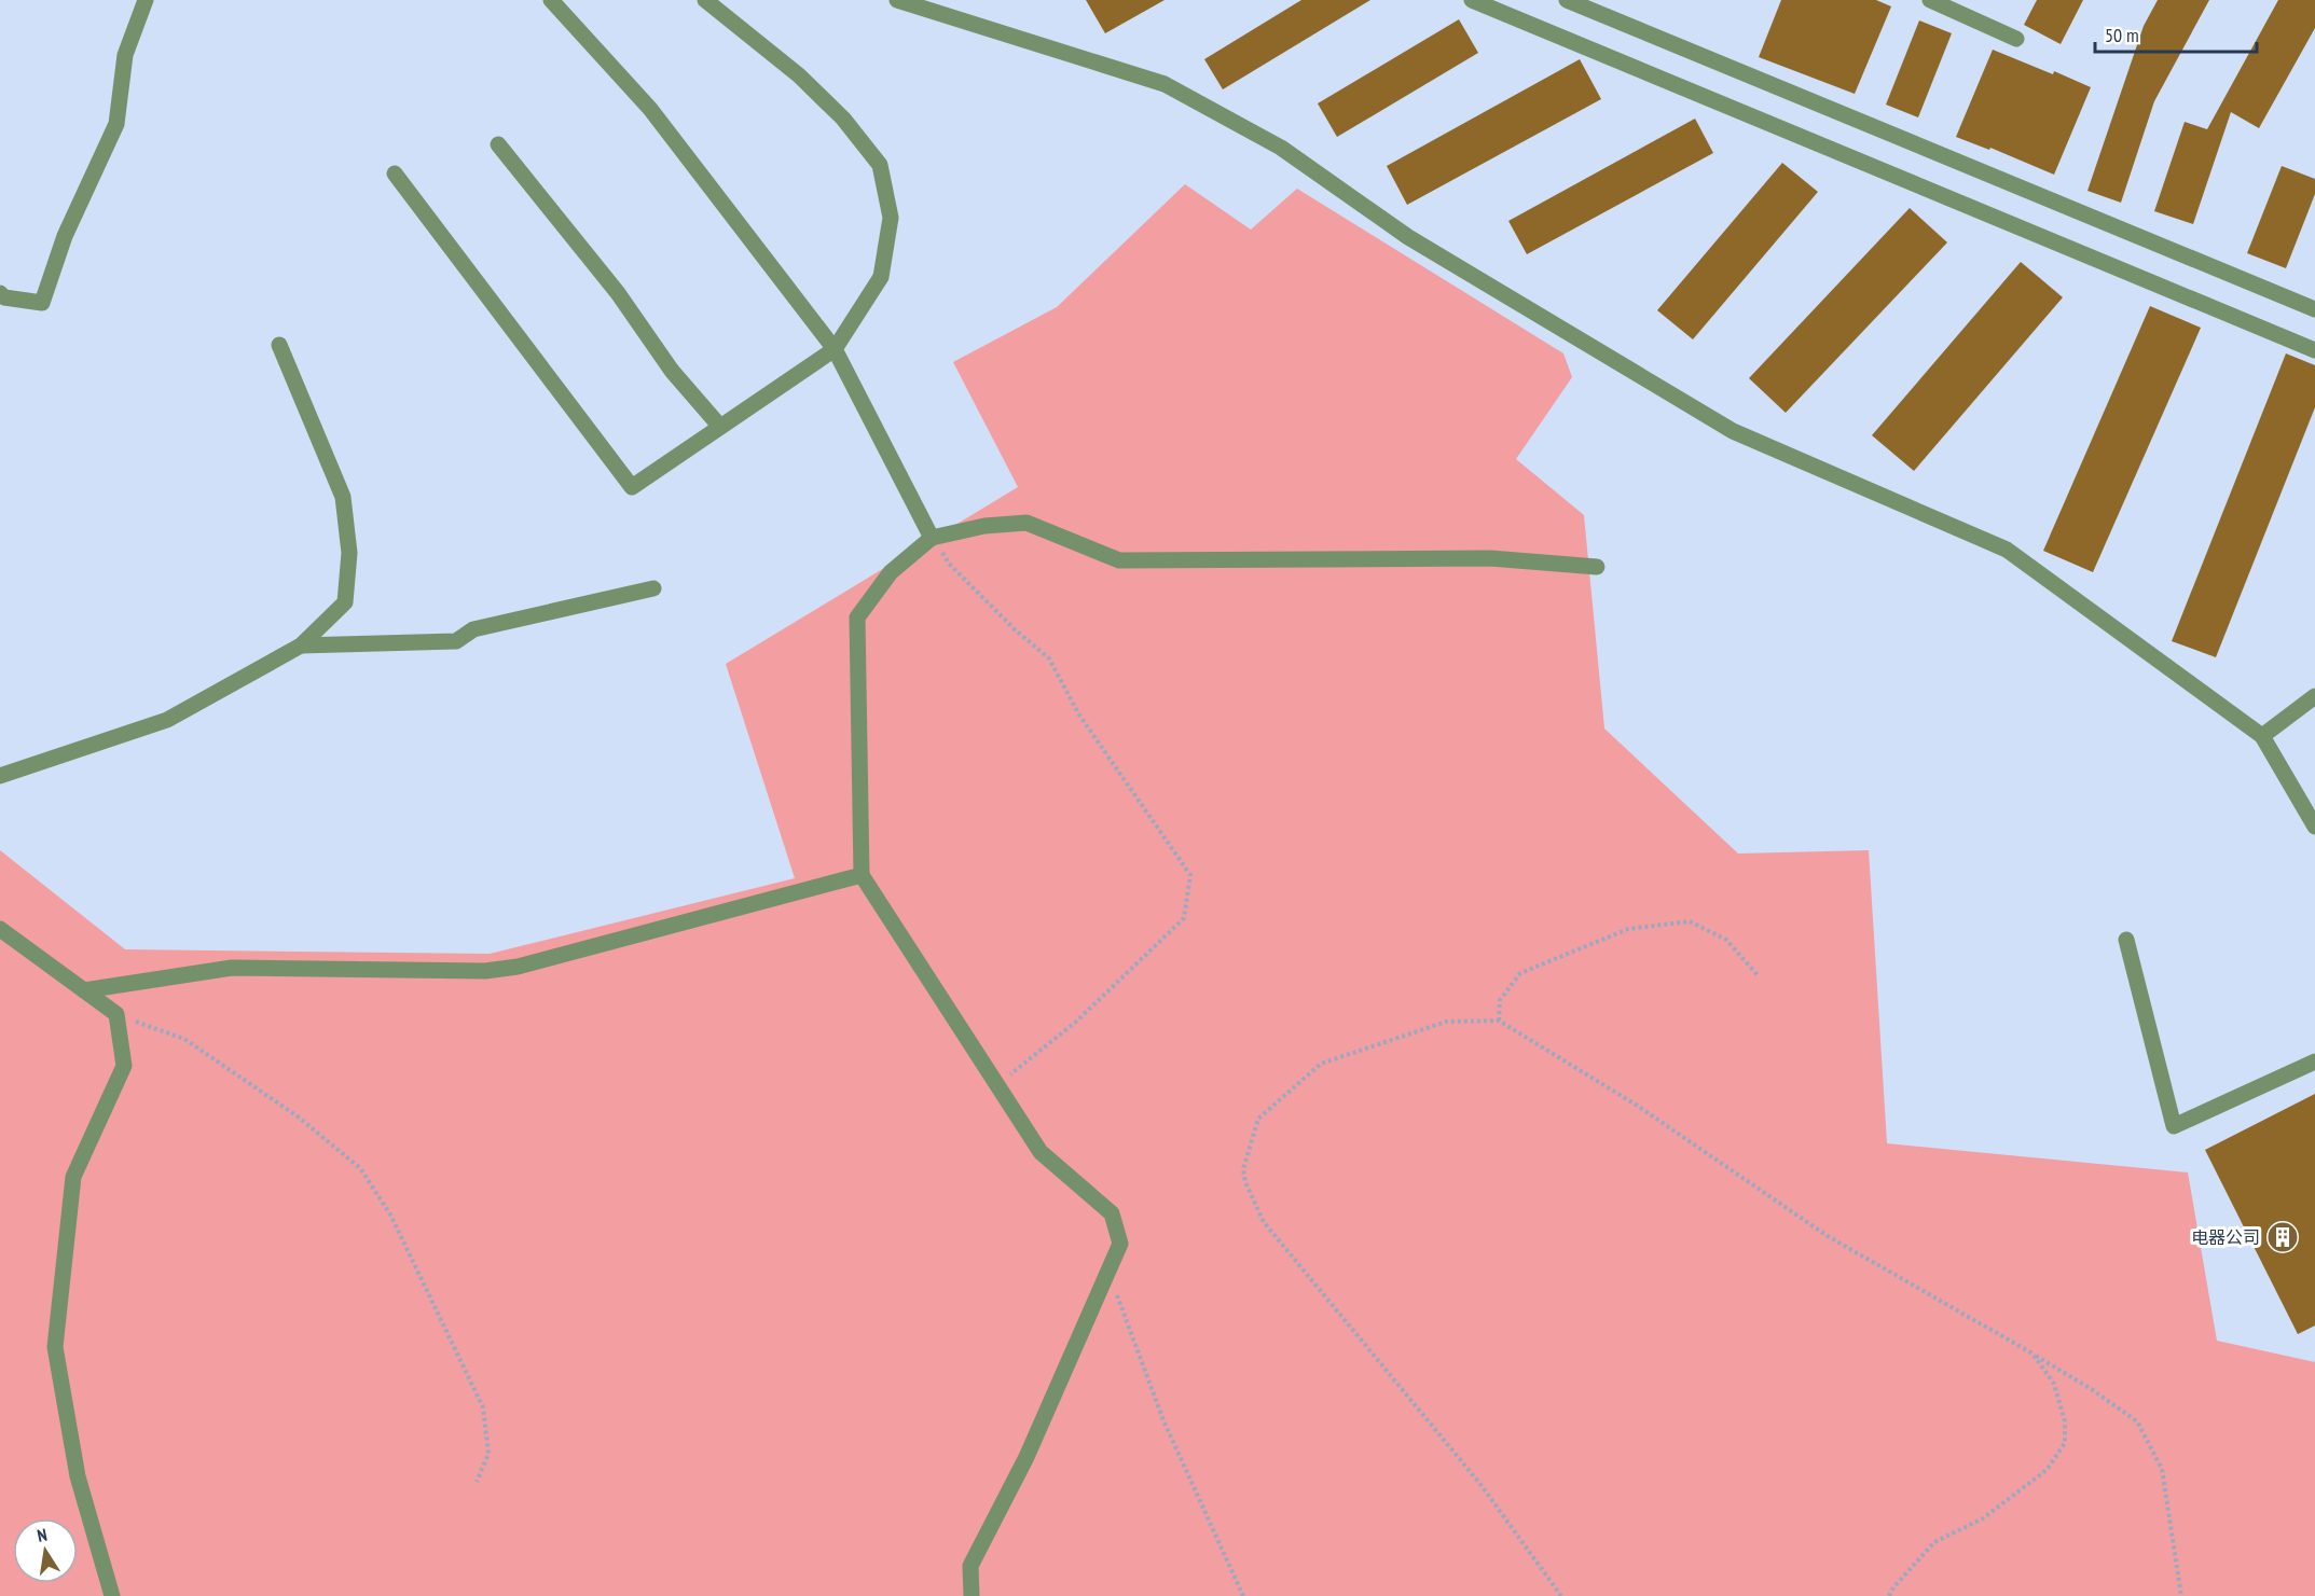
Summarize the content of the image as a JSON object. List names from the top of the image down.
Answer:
{
  "places": {
    "building": ["电器公司"]
  },
  "scale_bar": "50 m",
  "north": "top"
}
